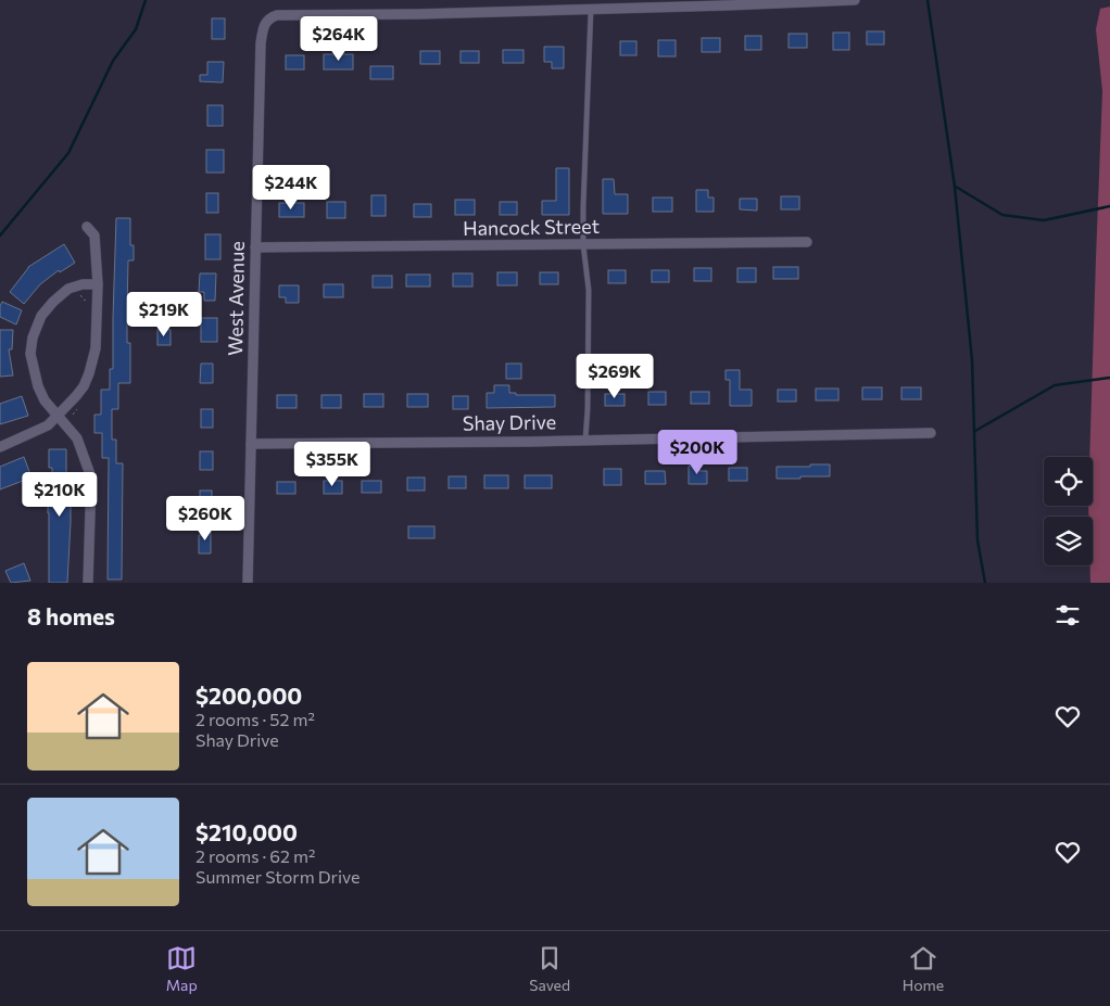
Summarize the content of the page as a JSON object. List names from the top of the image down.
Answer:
{
  "streets": {
    "street": ["Hancock Street", "West Avenue", "Shay Drive"]
  },
  "crossings": [
    ["Hancock Street", "West Avenue"],
    ["West Avenue", "Shay Drive"]
  ],
  "page": {
    "price": [
      "$264K",
      "$244K",
      "$219K",
      "$269K",
      "$200K",
      "$355K",
      "$210K",
      "$260K"
    ],
    "heading": "8 homes",
    "list": [
      {
        "name": "$200,000",
        "note": "2 rooms · 52 m² · Shay Drive"
      },
      {
        "name": "$210,000",
        "note": "2 rooms · 62 m² · Summer Storm Drive"
      }
    ],
    "tabs": ["Map", "Saved", "Home"]
  }
}
